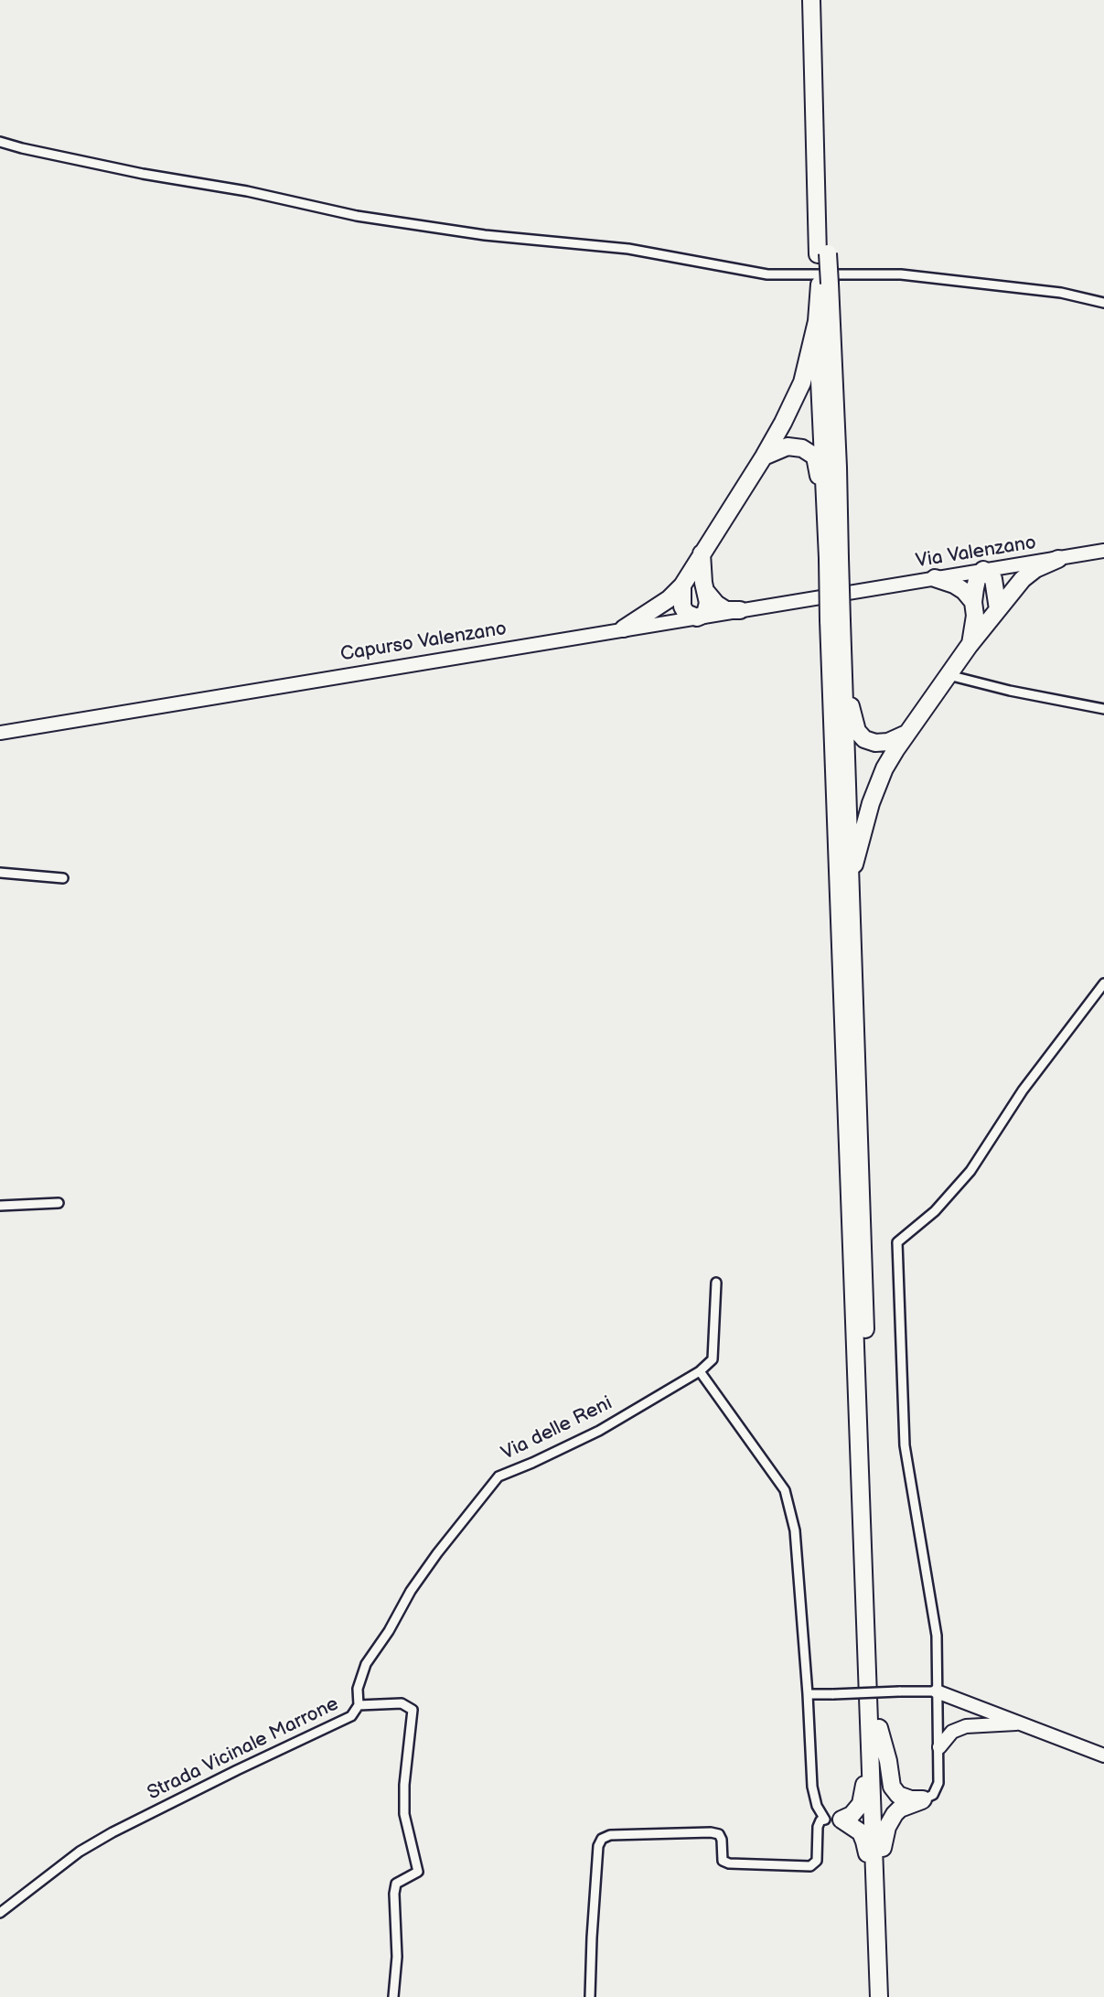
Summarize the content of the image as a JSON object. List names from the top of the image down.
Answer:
{
  "streets": {
    "street": [
      "Via Valenzano",
      "Capurso Valenzano",
      "Via delle Reni",
      "Strada Vicinale Marrone"
    ]
  },
  "crossings": [
    ["Via Valenzano", "Capurso Valenzano"],
    ["Via delle Reni", "Strada Vicinale Marrone"]
  ]
}
